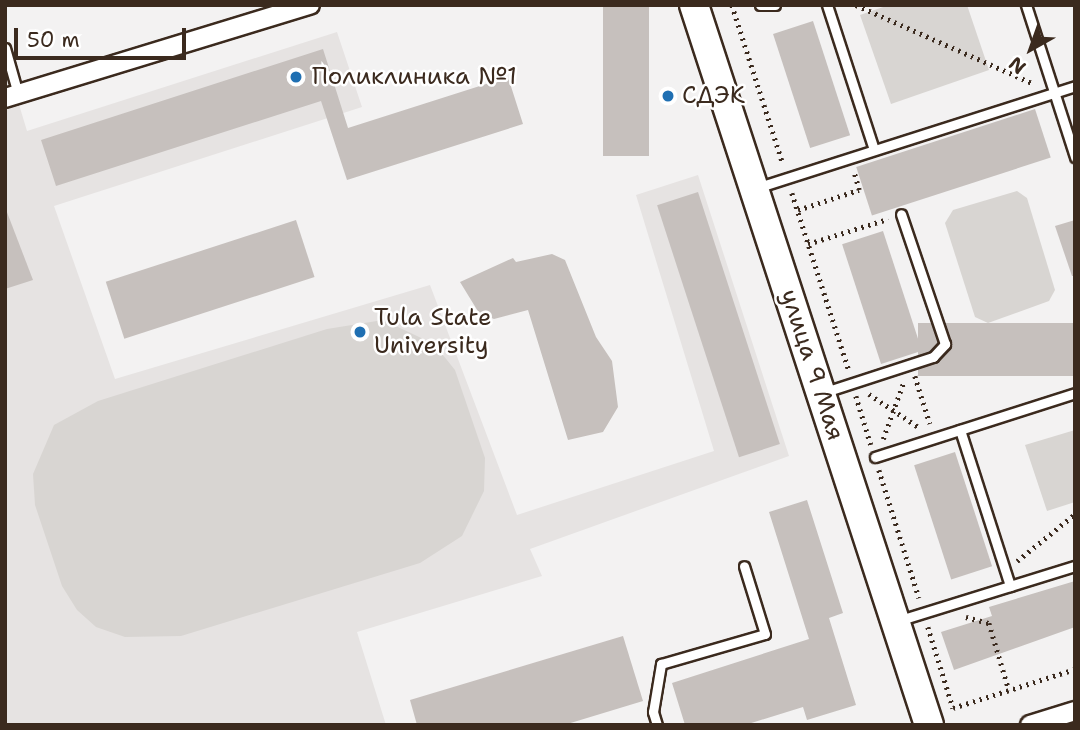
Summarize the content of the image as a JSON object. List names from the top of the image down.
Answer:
{
  "streets": {
    "main road": ["улица 9 Мая"]
  },
  "places": ["Поликлиника №1", "СДЭК", "Tula State University"],
  "scale_bar": "50 m",
  "north": "bottom left"
}
